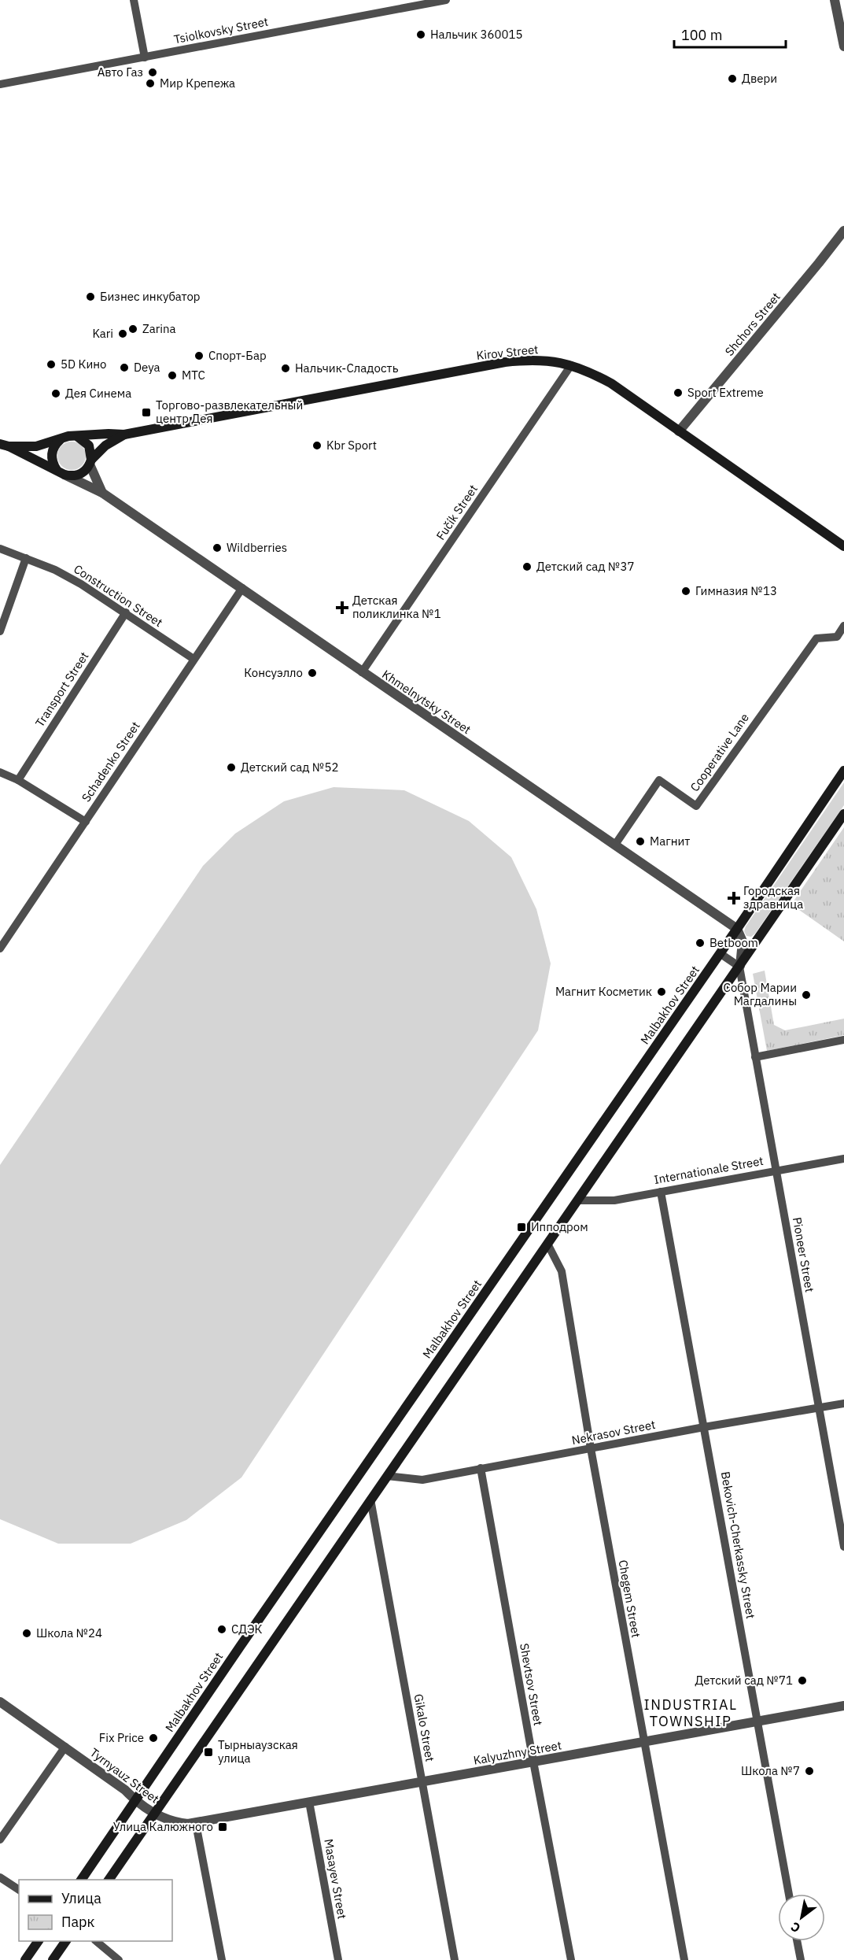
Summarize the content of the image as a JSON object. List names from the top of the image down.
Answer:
{
  "streets": {
    "main road": ["Kirov Street", "Malbakhov Street"],
    "street": [
      "Tsiolkovsky Street",
      "Shchors Street",
      "Fučík Street",
      "Construction Street",
      "Transport Street",
      "Khmelnytsky Street",
      "Cooperative Lane",
      "Schadenko Street",
      "Internationale Street",
      "Pioneer Street",
      "Nekrasov Street",
      "Bekovich-Cherkassky Street",
      "Chegem Street",
      "Shevtsov Street",
      "Gikalo Street",
      "Kalyuzhny Street",
      "Tyrnyauz Street",
      "Masayev Street"
    ]
  },
  "crossings": [
    ["Shchors Street", "Kirov Street"],
    ["Kirov Street", "Fučík Street"],
    ["Fučík Street", "Khmelnytsky Street"],
    ["Construction Street", "Transport Street"],
    ["Construction Street", "Schadenko Street"],
    ["Khmelnytsky Street", "Cooperative Lane"],
    ["Khmelnytsky Street", "Schadenko Street"],
    ["Khmelnytsky Street", "Malbakhov Street"],
    ["Malbakhov Street", "Tyrnyauz Street"],
    ["Internationale Street", "Pioneer Street"],
    ["Internationale Street", "Bekovich-Cherkassky Street"],
    ["Pioneer Street", "Nekrasov Street"],
    ["Nekrasov Street", "Bekovich-Cherkassky Street"],
    ["Nekrasov Street", "Chegem Street"],
    ["Nekrasov Street", "Shevtsov Street"],
    ["Bekovich-Cherkassky Street", "Kalyuzhny Street"],
    ["Chegem Street", "Kalyuzhny Street"],
    ["Shevtsov Street", "Kalyuzhny Street"],
    ["Gikalo Street", "Kalyuzhny Street"],
    ["Kalyuzhny Street", "Tyrnyauz Street"],
    ["Kalyuzhny Street", "Masayev Street"]
  ],
  "districts": ["INDUSTRIAL TOWNSHIP"],
  "places": {
    "other": [
      "Нальчик 360015",
      "Авто Газ",
      "Двери",
      "Мир Крепежа",
      "Бизнес инкубатор",
      "Zarina",
      "Kari",
      "Спорт-Бар",
      "5D Кино",
      "Deya",
      "Нальчик-Сладость",
      "МТС",
      "Sport Extreme",
      "Дея Синема",
      "Kbr Sport",
      "Wildberries",
      "Детский сад №37",
      "Гимназия №13",
      "Консуэлло",
      "Детский сад №52",
      "Магнит",
      "Betboom",
      "Магнит Косметик",
      "Собор Марии Магдалины",
      "СДЭК",
      "Школа №24",
      "Детский сад №71",
      "Fix Price",
      "Школа №7"
    ],
    "transit": [
      "Торгово-развлекательный центр Дея",
      "Ипподром",
      "Тырныаузская улица",
      "Улица Калюжного"
    ],
    "health": ["Детская поликлинка №1", "Городская здравница"]
  },
  "legend": ["Улица", "Парк"],
  "scale_bar": "100 m",
  "north": "bottom left"
}
